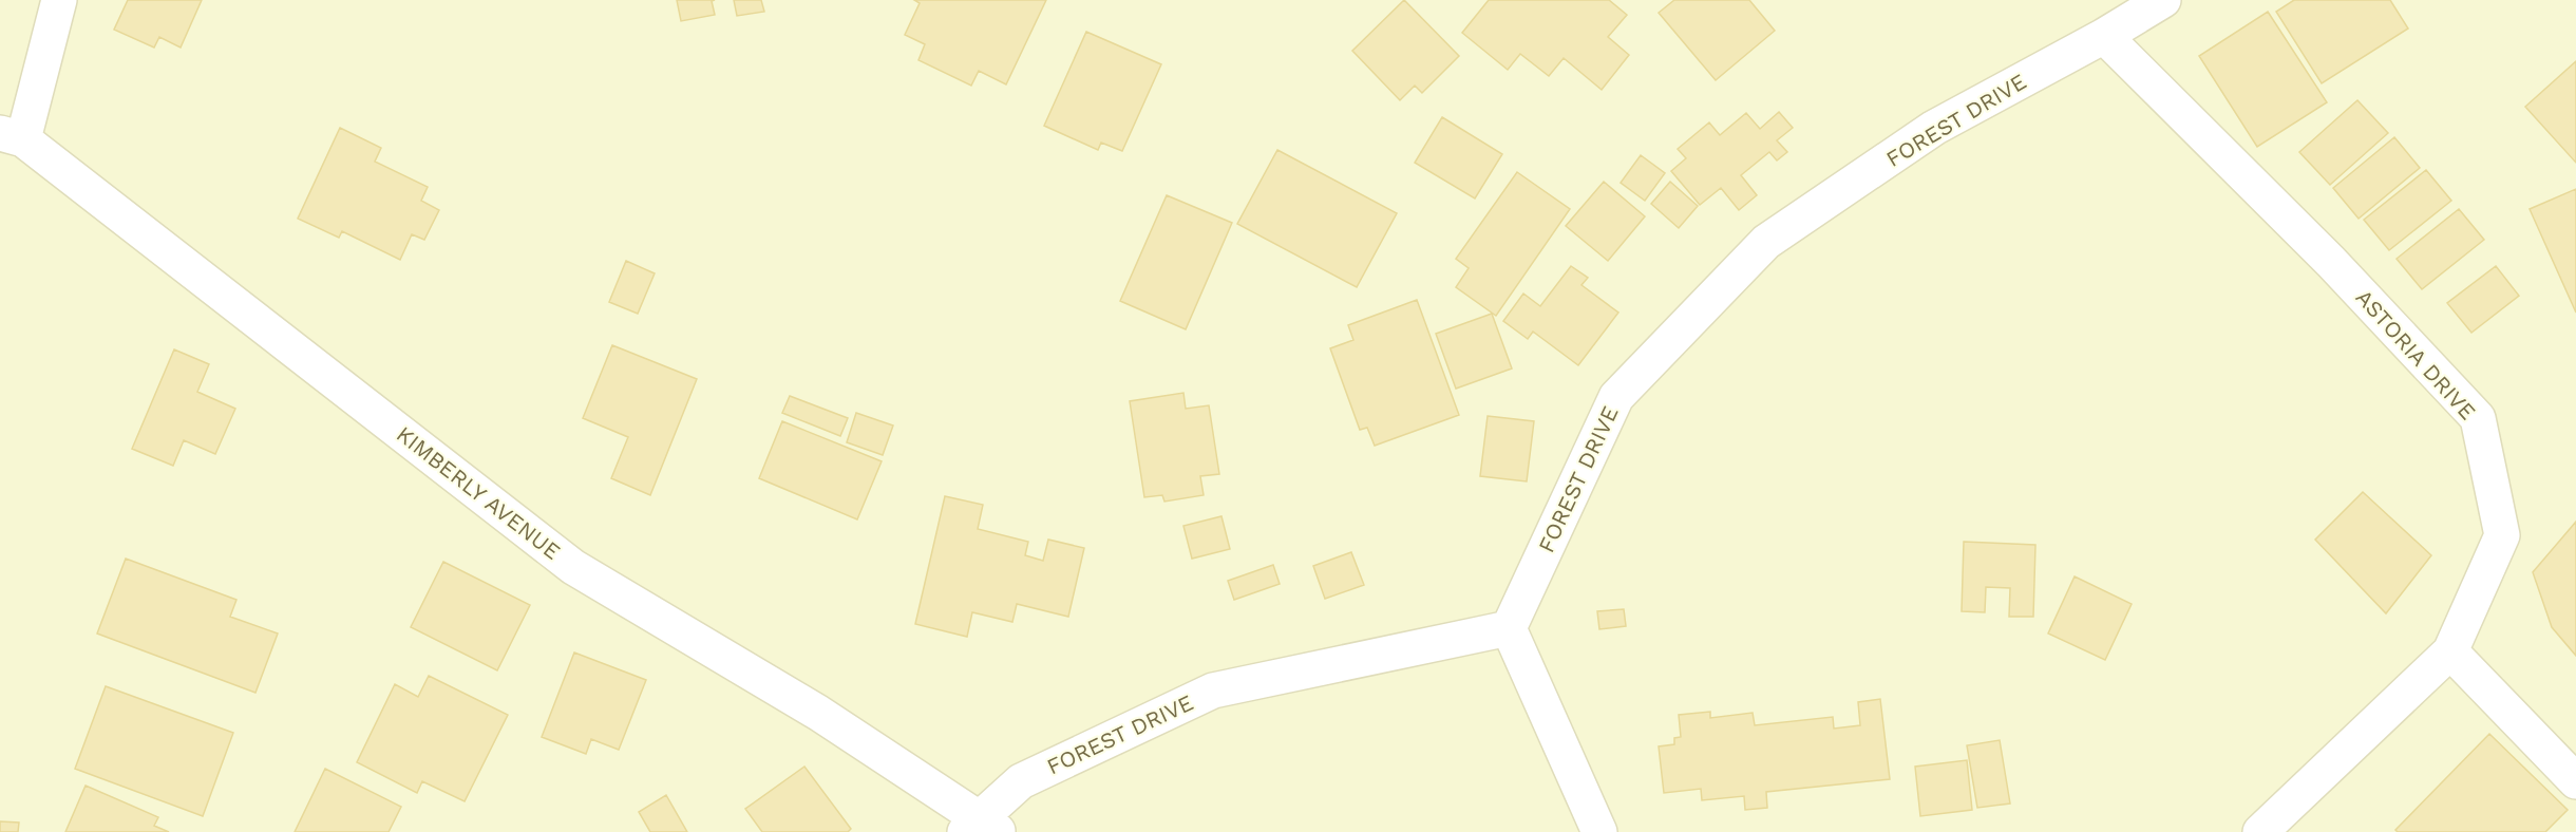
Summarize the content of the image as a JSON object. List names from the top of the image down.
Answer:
{
  "streets": {
    "street": ["FOREST DRIVE", "ASTORIA DRIVE", "KIMBERLY AVENUE"]
  },
  "crossings": [
    ["FOREST DRIVE", "ASTORIA DRIVE"],
    ["FOREST DRIVE", "KIMBERLY AVENUE"]
  ]
}
